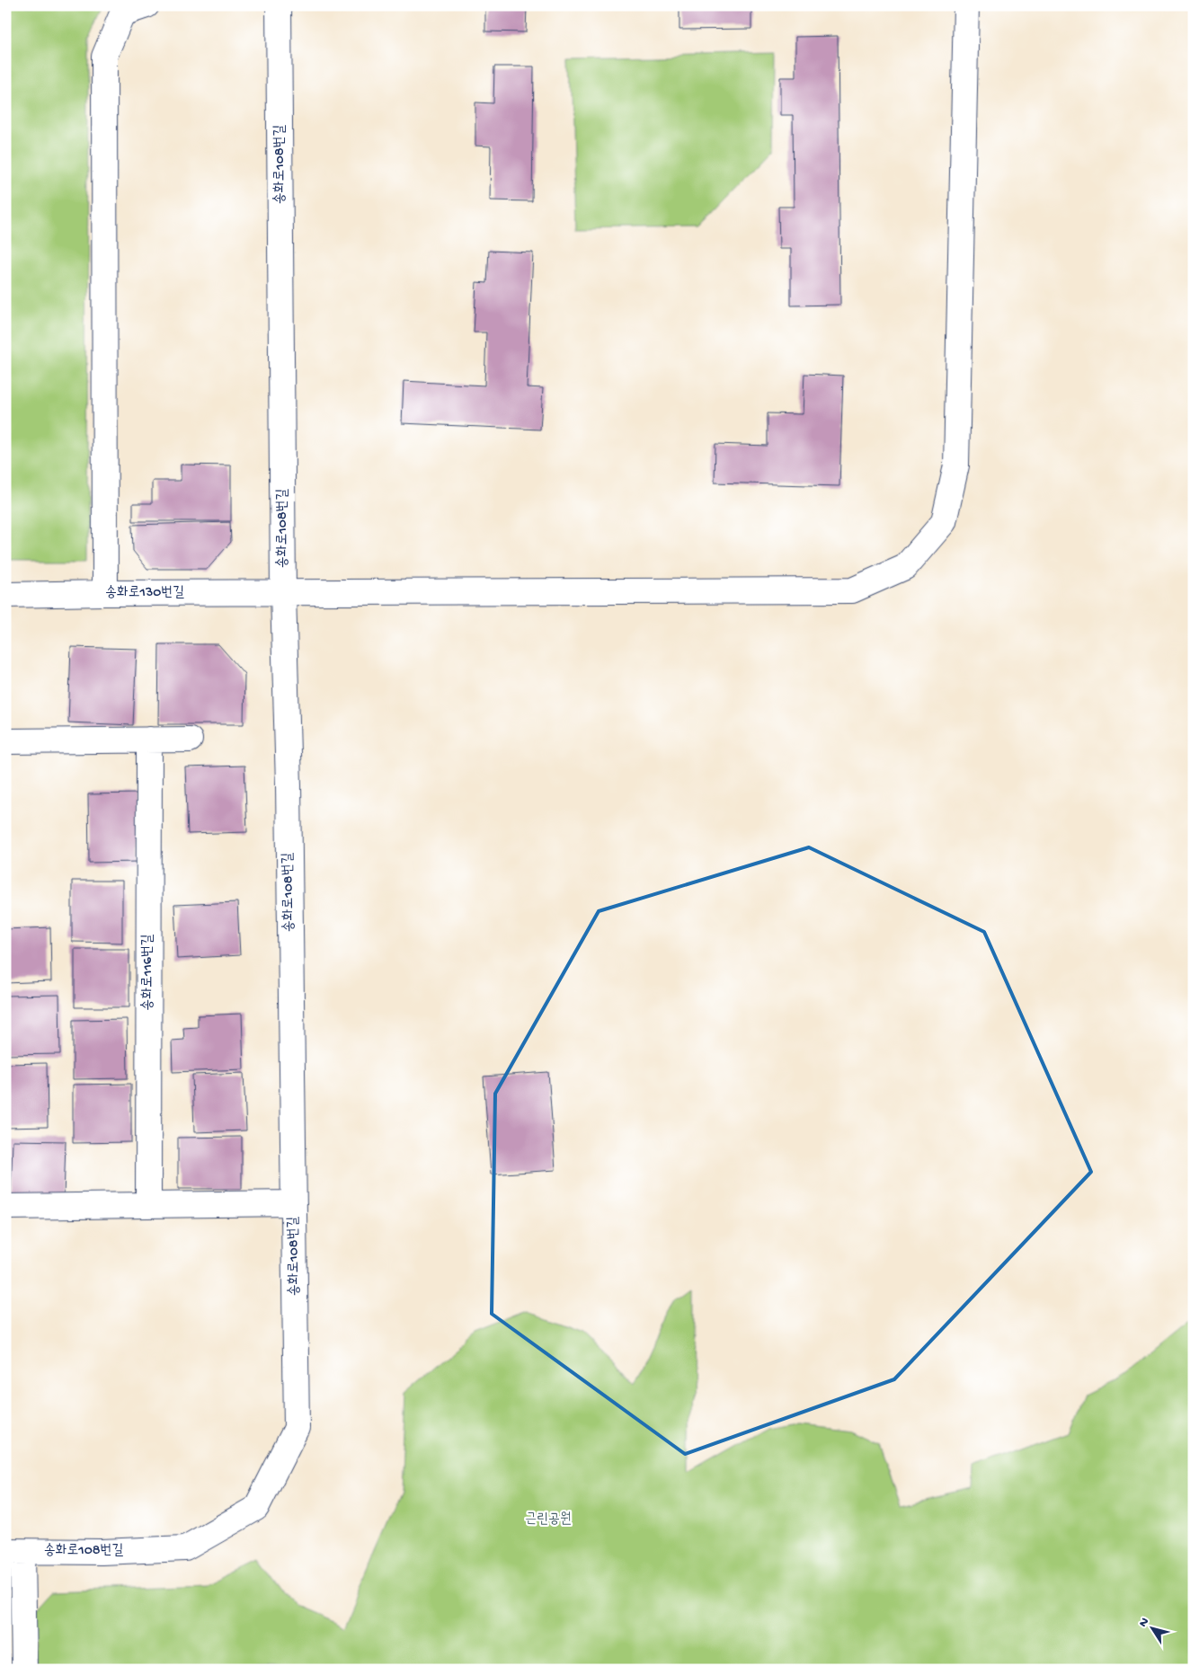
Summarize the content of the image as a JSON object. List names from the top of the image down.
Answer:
{
  "streets": {
    "street": ["송화로108번길", "송화로130번길", "송화로116번길"]
  },
  "crossings": [
    ["송화로108번길", "송화로130번길"]
  ],
  "parks": ["근린공원"],
  "north": "top left"
}
